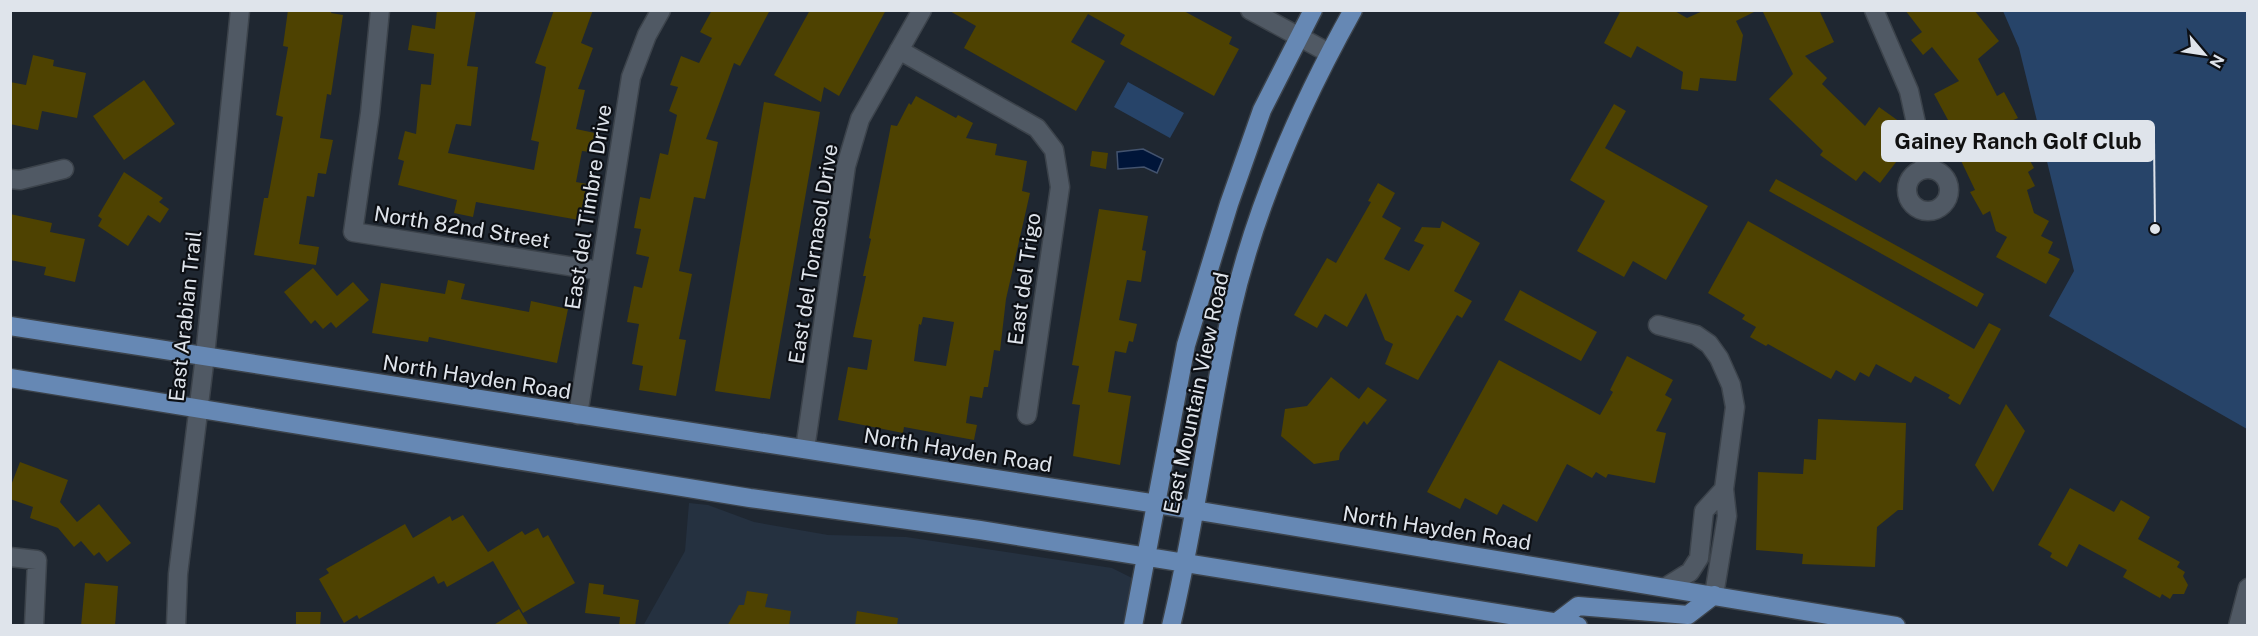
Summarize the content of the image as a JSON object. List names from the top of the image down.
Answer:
{
  "streets": {
    "main road": ["North Hayden Road", "East Mountain View Road"],
    "street": [
      "East del Timbre Drive",
      "North 82nd Street",
      "East del Tornasol Drive",
      "East del Trigo",
      "East Arabian Trail"
    ]
  },
  "crossings": [
    ["East del Timbre Drive", "North 82nd Street"],
    ["East del Timbre Drive", "North Hayden Road"],
    ["East del Tornasol Drive", "East del Trigo"],
    ["East del Tornasol Drive", "North Hayden Road"],
    ["East Arabian Trail", "North Hayden Road"],
    ["North Hayden Road", "East Mountain View Road"]
  ],
  "places": ["Gainey Ranch Golf Club"],
  "north": "bottom right"
}
